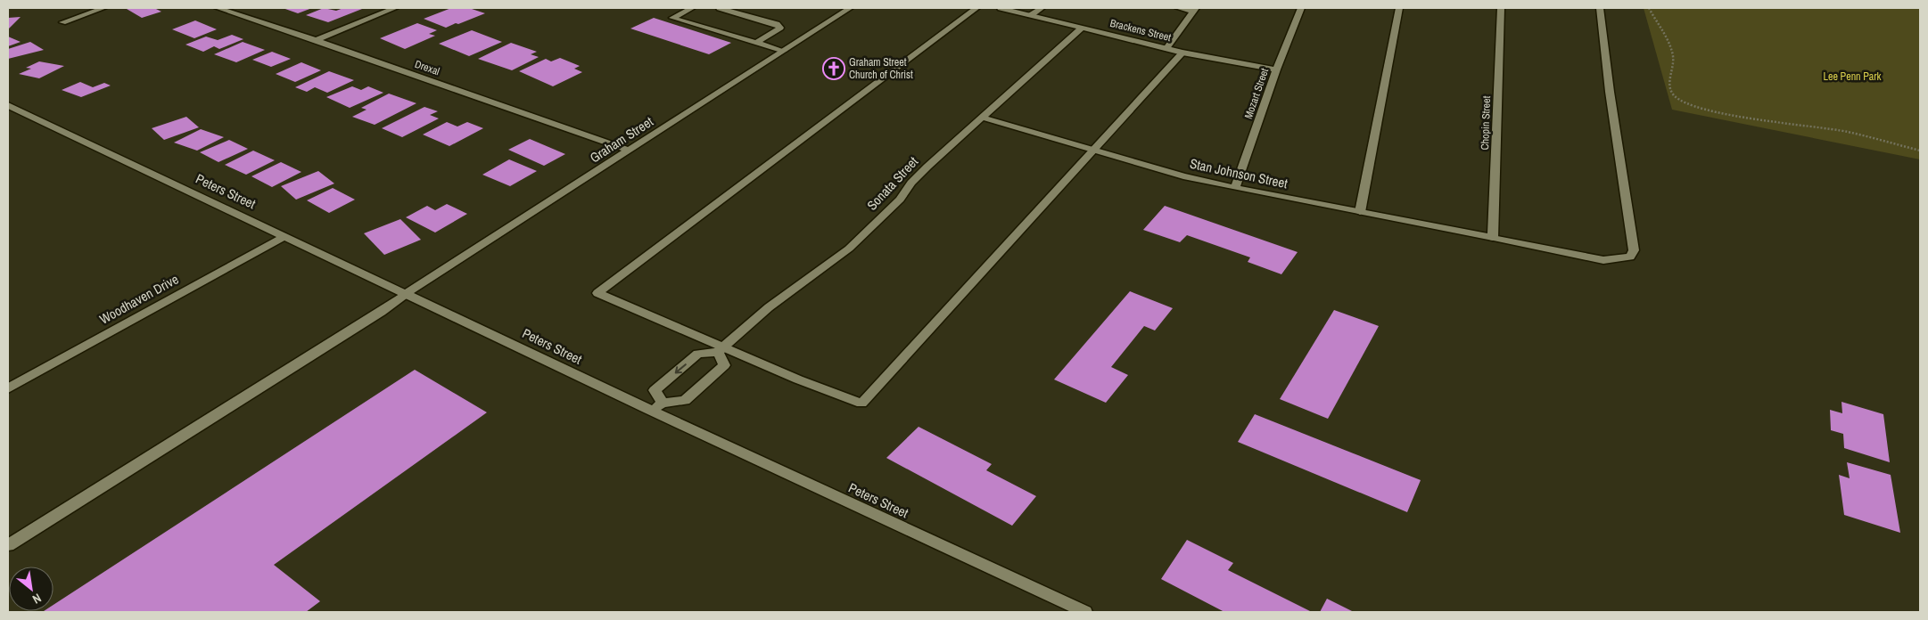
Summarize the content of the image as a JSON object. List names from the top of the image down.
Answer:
{
  "streets": {
    "street": [
      "Brackens Street",
      "Drexal",
      "Mozart Street",
      "Chopin Street",
      "Graham Street",
      "Stan Johnson Street",
      "Sonata Street",
      "Peters Street",
      "Woodhaven Drive"
    ]
  },
  "crossings": [
    ["Brackens Street", "Mozart Street"],
    ["Brackens Street", "Sonata Street"],
    ["Drexal", "Graham Street"],
    ["Mozart Street", "Stan Johnson Street"],
    ["Chopin Street", "Stan Johnson Street"],
    ["Graham Street", "Peters Street"],
    ["Stan Johnson Street", "Sonata Street"],
    ["Peters Street", "Woodhaven Drive"]
  ],
  "parks": ["Lee Penn Park"],
  "places": {
    "church": ["Graham Street Church of Christ"]
  },
  "north": "bottom right"
}
